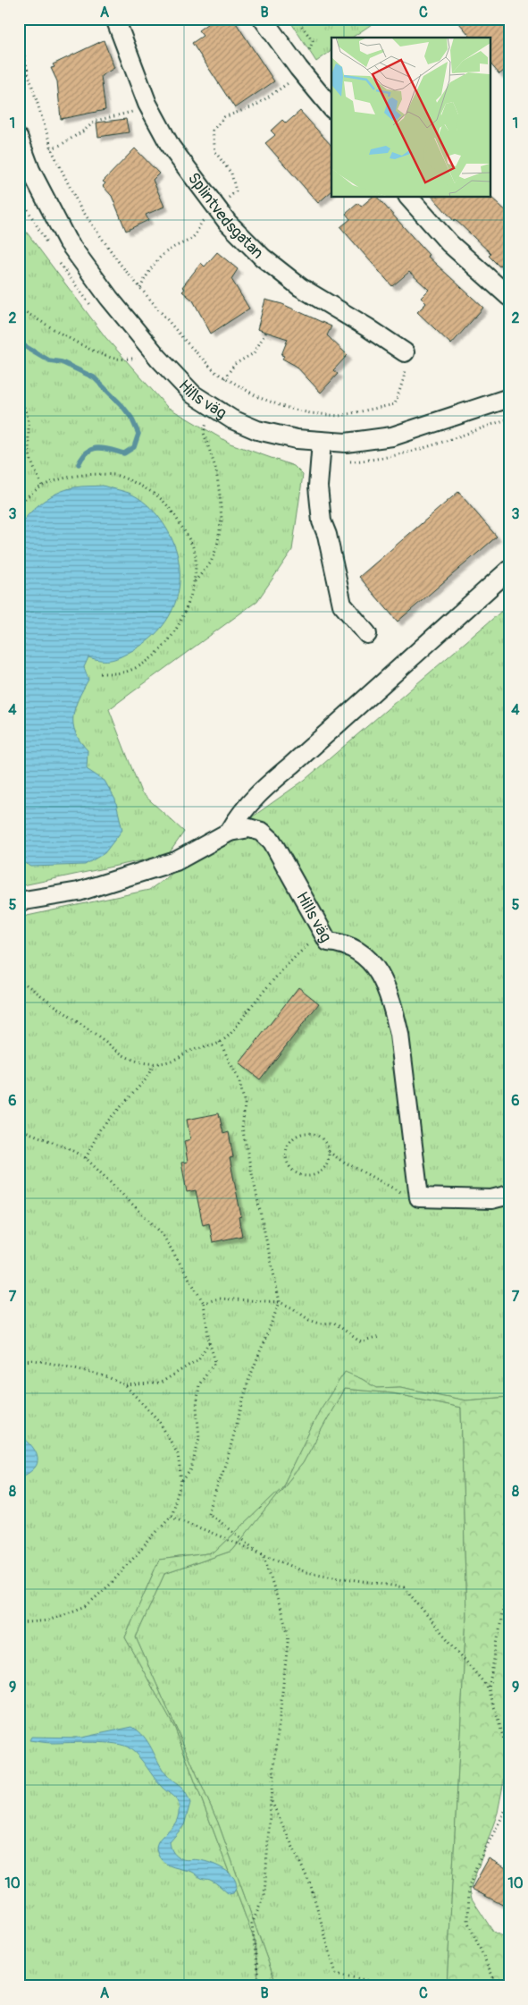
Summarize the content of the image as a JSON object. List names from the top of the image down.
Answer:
{
  "streets": {
    "street": ["Splintvedsgatan", "Hills väg"]
  },
  "grid": {
    "columns": ["A", "B", "C"],
    "rows": [
      "1",
      "2",
      "3",
      "4",
      "5",
      "6",
      "7",
      "8",
      "9",
      "10"
    ]
  }
}
